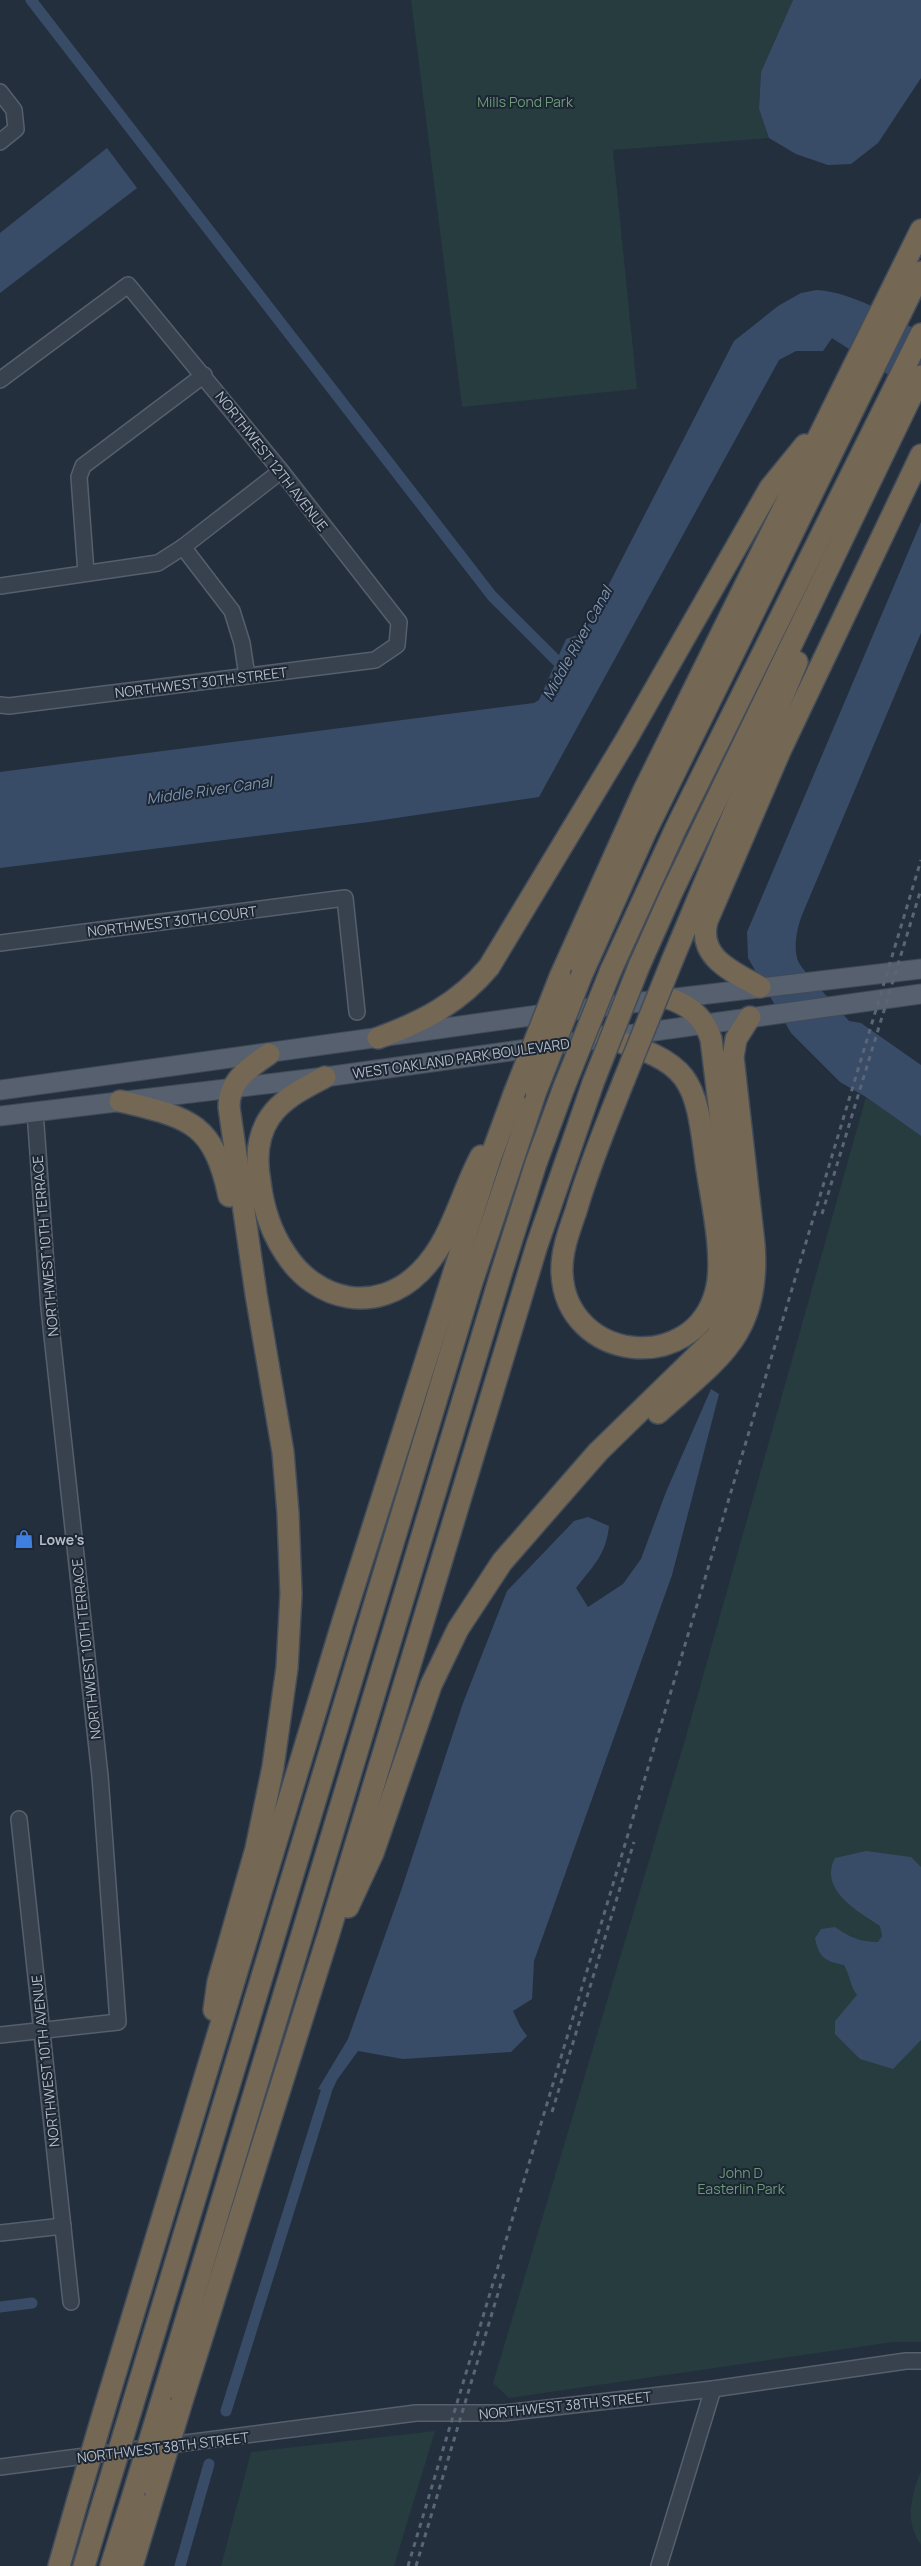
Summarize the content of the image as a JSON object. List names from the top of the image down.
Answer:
{
  "streets": {
    "main road": ["WEST OAKLAND PARK BOULEVARD"],
    "street": [
      "NORTHWEST 12TH AVENUE",
      "NORTHWEST 30TH STREET",
      "NORTHWEST 30TH COURT",
      "NORTHWEST 10TH TERRACE",
      "NORTHWEST 10TH AVENUE",
      "NORTHWEST 38TH STREET"
    ]
  },
  "crossings": [
    ["NORTHWEST 12TH AVENUE", "NORTHWEST 30TH STREET"],
    ["WEST OAKLAND PARK BOULEVARD", "NORTHWEST 10TH TERRACE"],
    ["NORTHWEST 10TH TERRACE", "NORTHWEST 10TH AVENUE"]
  ],
  "water": ["Middle River Canal"],
  "parks": ["Mills Pond Park", "John D Easterlin Park"],
  "places": {
    "shop": ["Lowe's"]
  }
}
